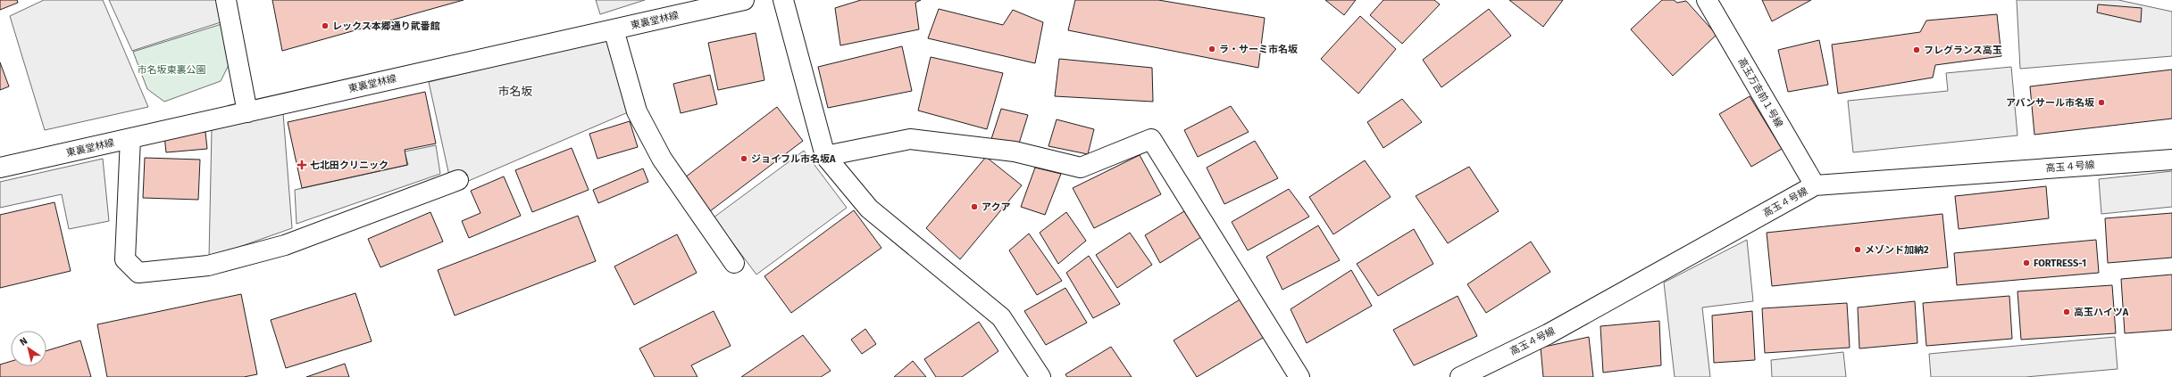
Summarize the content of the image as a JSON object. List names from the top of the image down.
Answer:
{
  "streets": {
    "street": ["東裏堂林線", "高玉万吉前１号線", "高玉４号線"]
  },
  "crossings": [
    ["高玉万吉前１号線", "高玉４号線"]
  ],
  "districts": ["市名坂"],
  "parks": ["市名坂東裏公園"],
  "places": {
    "other": [
      "レックス本郷通り貮番館",
      "ラ・サーミ市名坂",
      "フレグランス高玉",
      "アバンサール市名坂",
      "ジョイフル市名坂A",
      "アクア",
      "メゾンド加納2",
      "FORTRESS-1",
      "高玉ハイツA"
    ],
    "health": ["七北田クリニック"]
  },
  "north": "top left"
}
